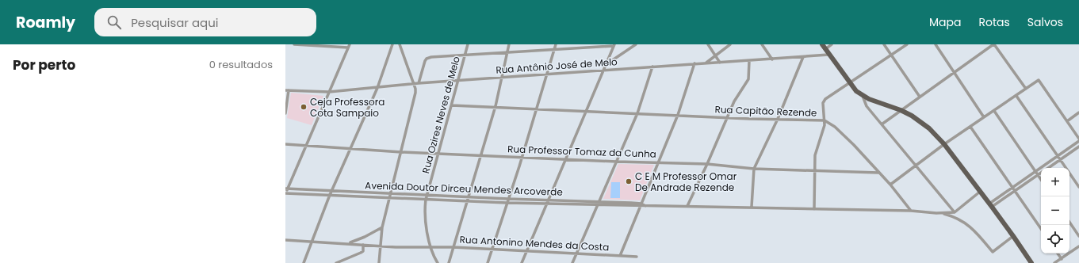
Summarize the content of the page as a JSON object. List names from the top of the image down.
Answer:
{
  "streets": {
    "street": [
      "Rua Antônio José de Melo",
      "Rua Capitão Rezende",
      "Rua Ozires Neves de Melo",
      "Rua Professor Tomaz da Cunha",
      "Avenida Doutor Dirceu Mendes Arcoverde",
      "Rua Antonino Mendes da Costa"
    ]
  },
  "crossings": [
    ["Rua Antônio José de Melo", "Rua Ozires Neves de Melo"],
    ["Rua Capitão Rezende", "Rua Ozires Neves de Melo"],
    ["Rua Capitão Rezende", "Rua Professor Tomaz da Cunha"],
    ["Rua Ozires Neves de Melo", "Rua Professor Tomaz da Cunha"],
    ["Rua Ozires Neves de Melo", "Avenida Doutor Dirceu Mendes Arcoverde"],
    ["Rua Ozires Neves de Melo", "Rua Antonino Mendes da Costa"]
  ],
  "places": ["Ceja Professora Cota Sampaio", "C E M Professor Omar De Andrade Rezende"],
  "page": {
    "header": "Roamly",
    "search": "Pesquisar aqui",
    "nav": ["Mapa", "Rotas", "Salvos"],
    "heading": ["Por perto", "0 resultados"],
    "map_buttons": ["+", "−"]
  }
}
